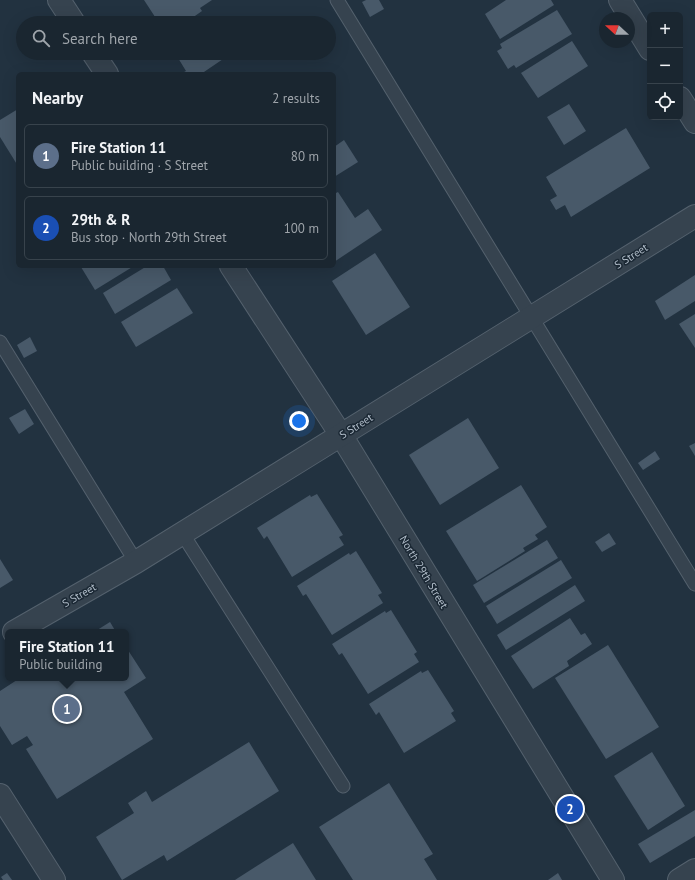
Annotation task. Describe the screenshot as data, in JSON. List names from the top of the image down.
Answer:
{
  "streets": {
    "street": ["S Street", "North 29th Street"]
  },
  "crossings": [
    ["S Street", "North 29th Street"]
  ],
  "north": "left",
  "page": {
    "map_buttons": ["+", "−"],
    "search": "Search here",
    "heading": ["Nearby", "2 results"],
    "list": [
      {
        "mark": "1",
        "name": "Fire Station 11",
        "note": "Public building · S Street",
        "value": "80 m"
      },
      {
        "mark": "2",
        "name": "29th & R",
        "note": "Bus stop · North 29th Street",
        "value": "100 m"
      }
    ],
    "popup": ["Fire Station 11", "Public building"],
    "pins": ["1", "2"]
  }
}
